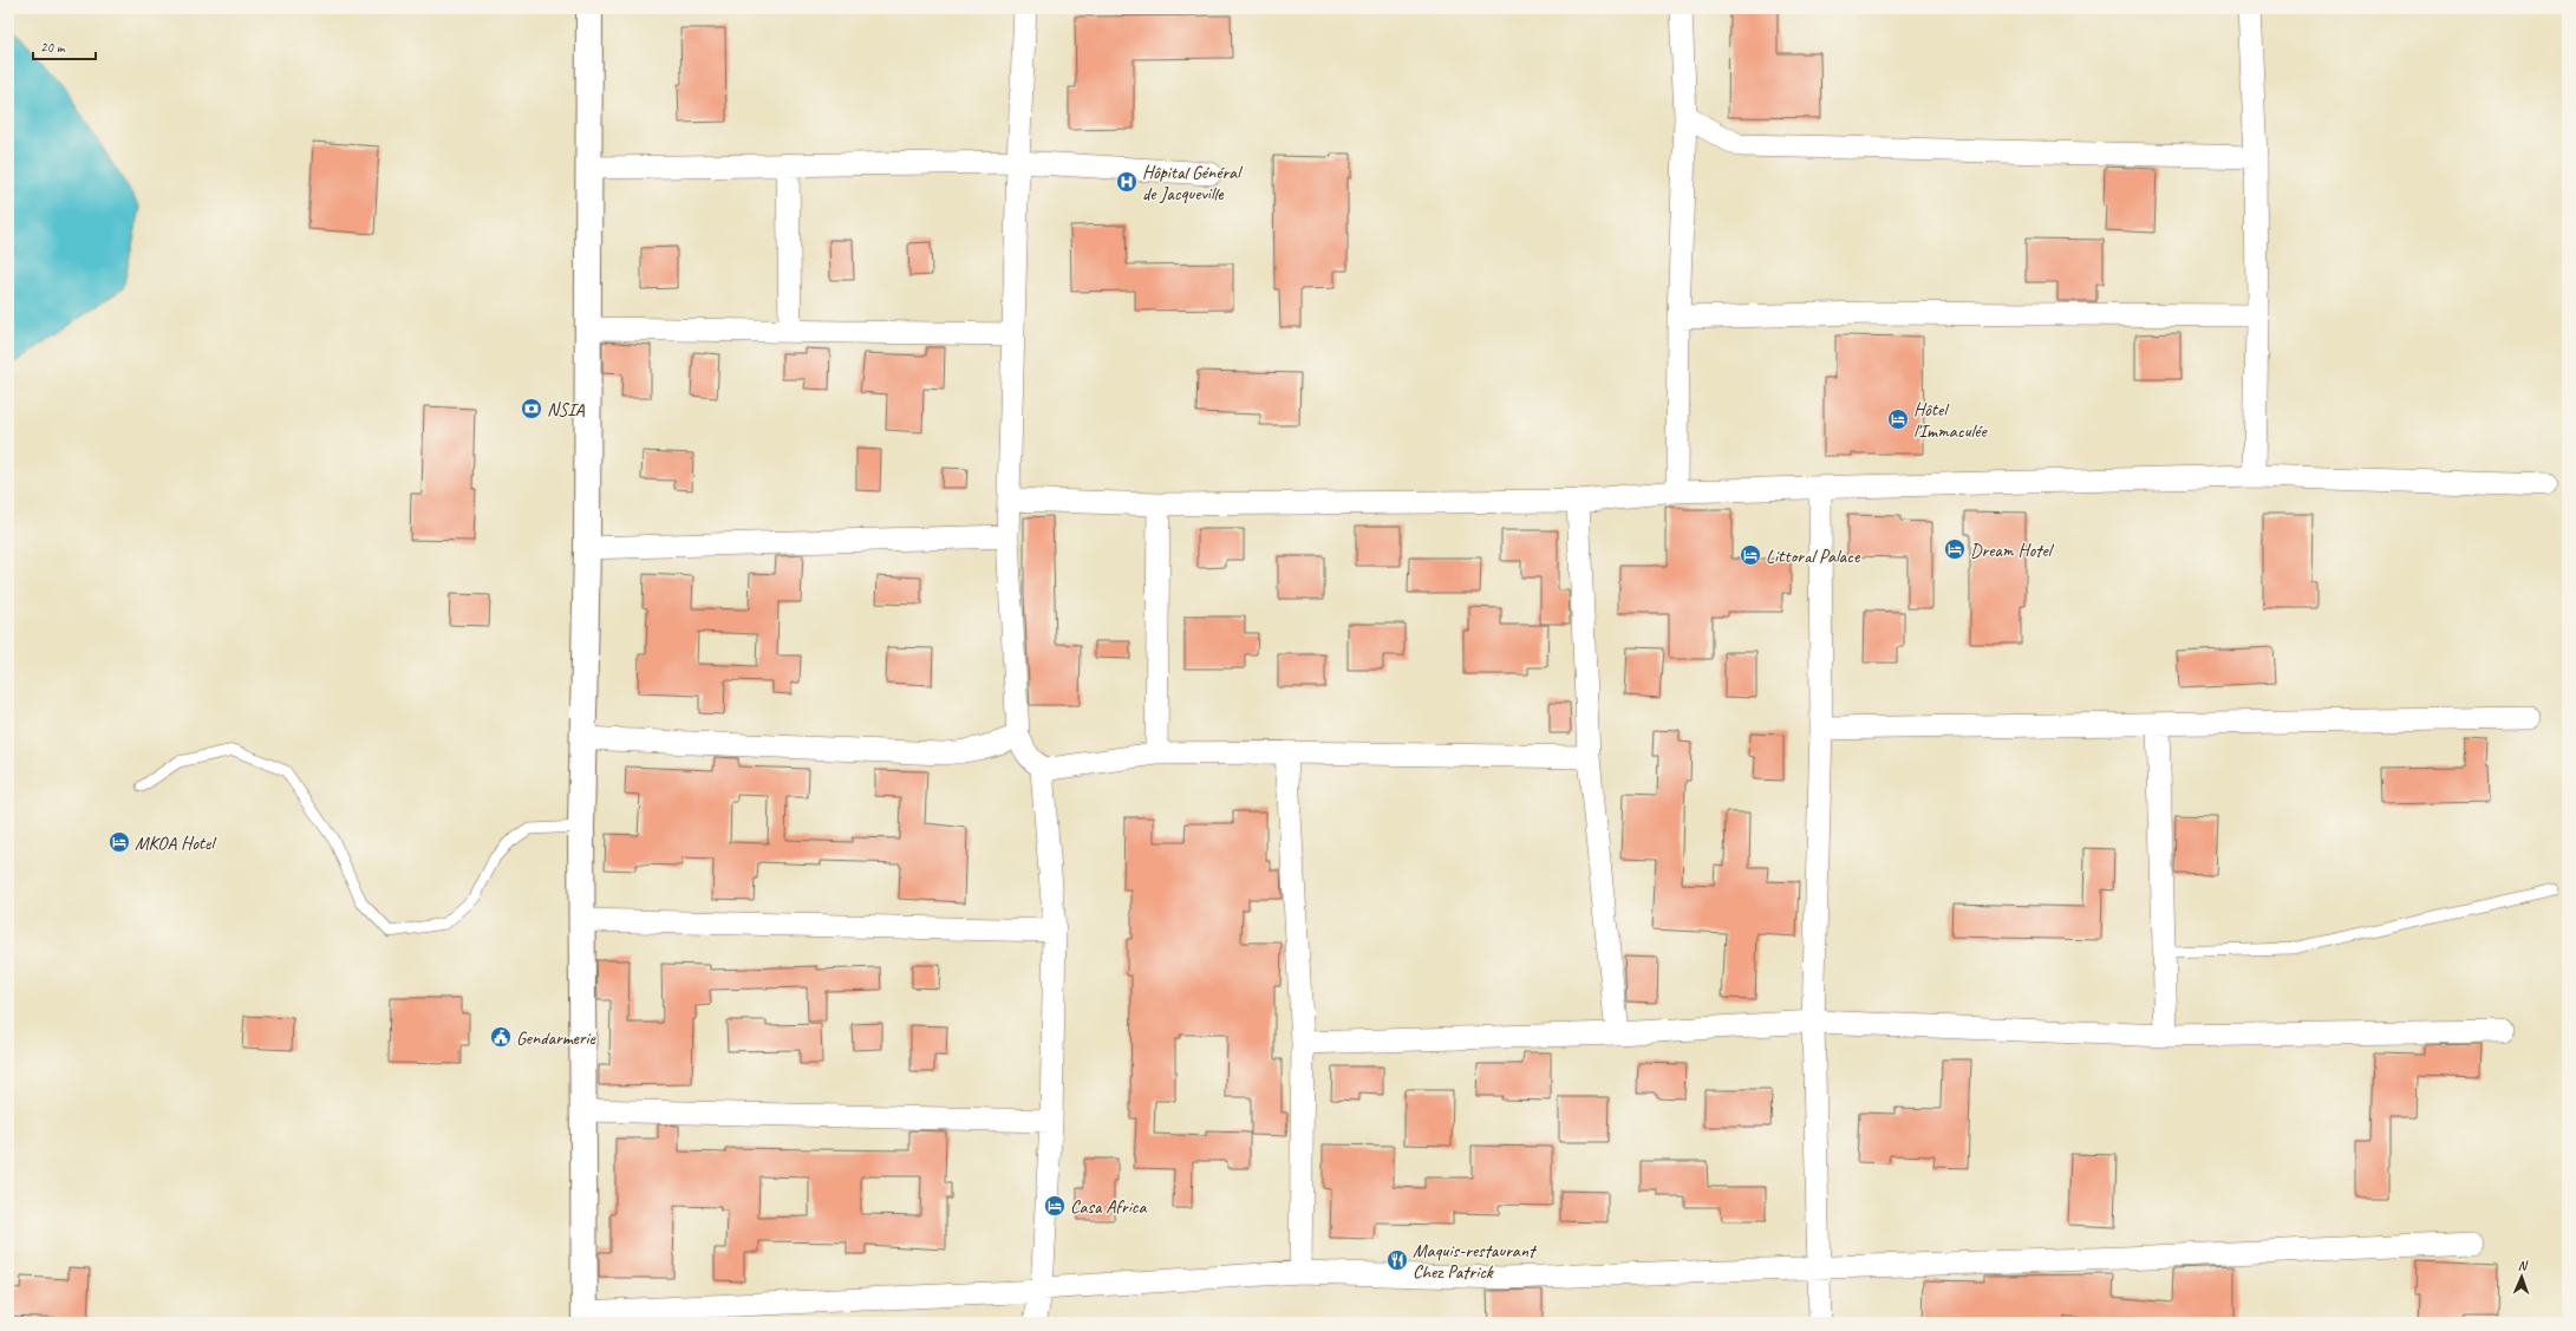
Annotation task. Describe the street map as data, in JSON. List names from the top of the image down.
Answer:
{
  "places": {
    "hospital": ["Hôpital Général de Jacqueville"],
    "bank": ["NSIA"],
    "hotel": [
      "Hôtel l'Immaculée",
      "Dream Hotel",
      "Littoral Palace",
      "MKOA Hotel",
      "Casa Africa"
    ],
    "public building": ["Gendarmerie"],
    "restaurant": ["Maquis-restaurant Chez Patrick"]
  },
  "scale_bar": "20 m",
  "north": "top"
}
